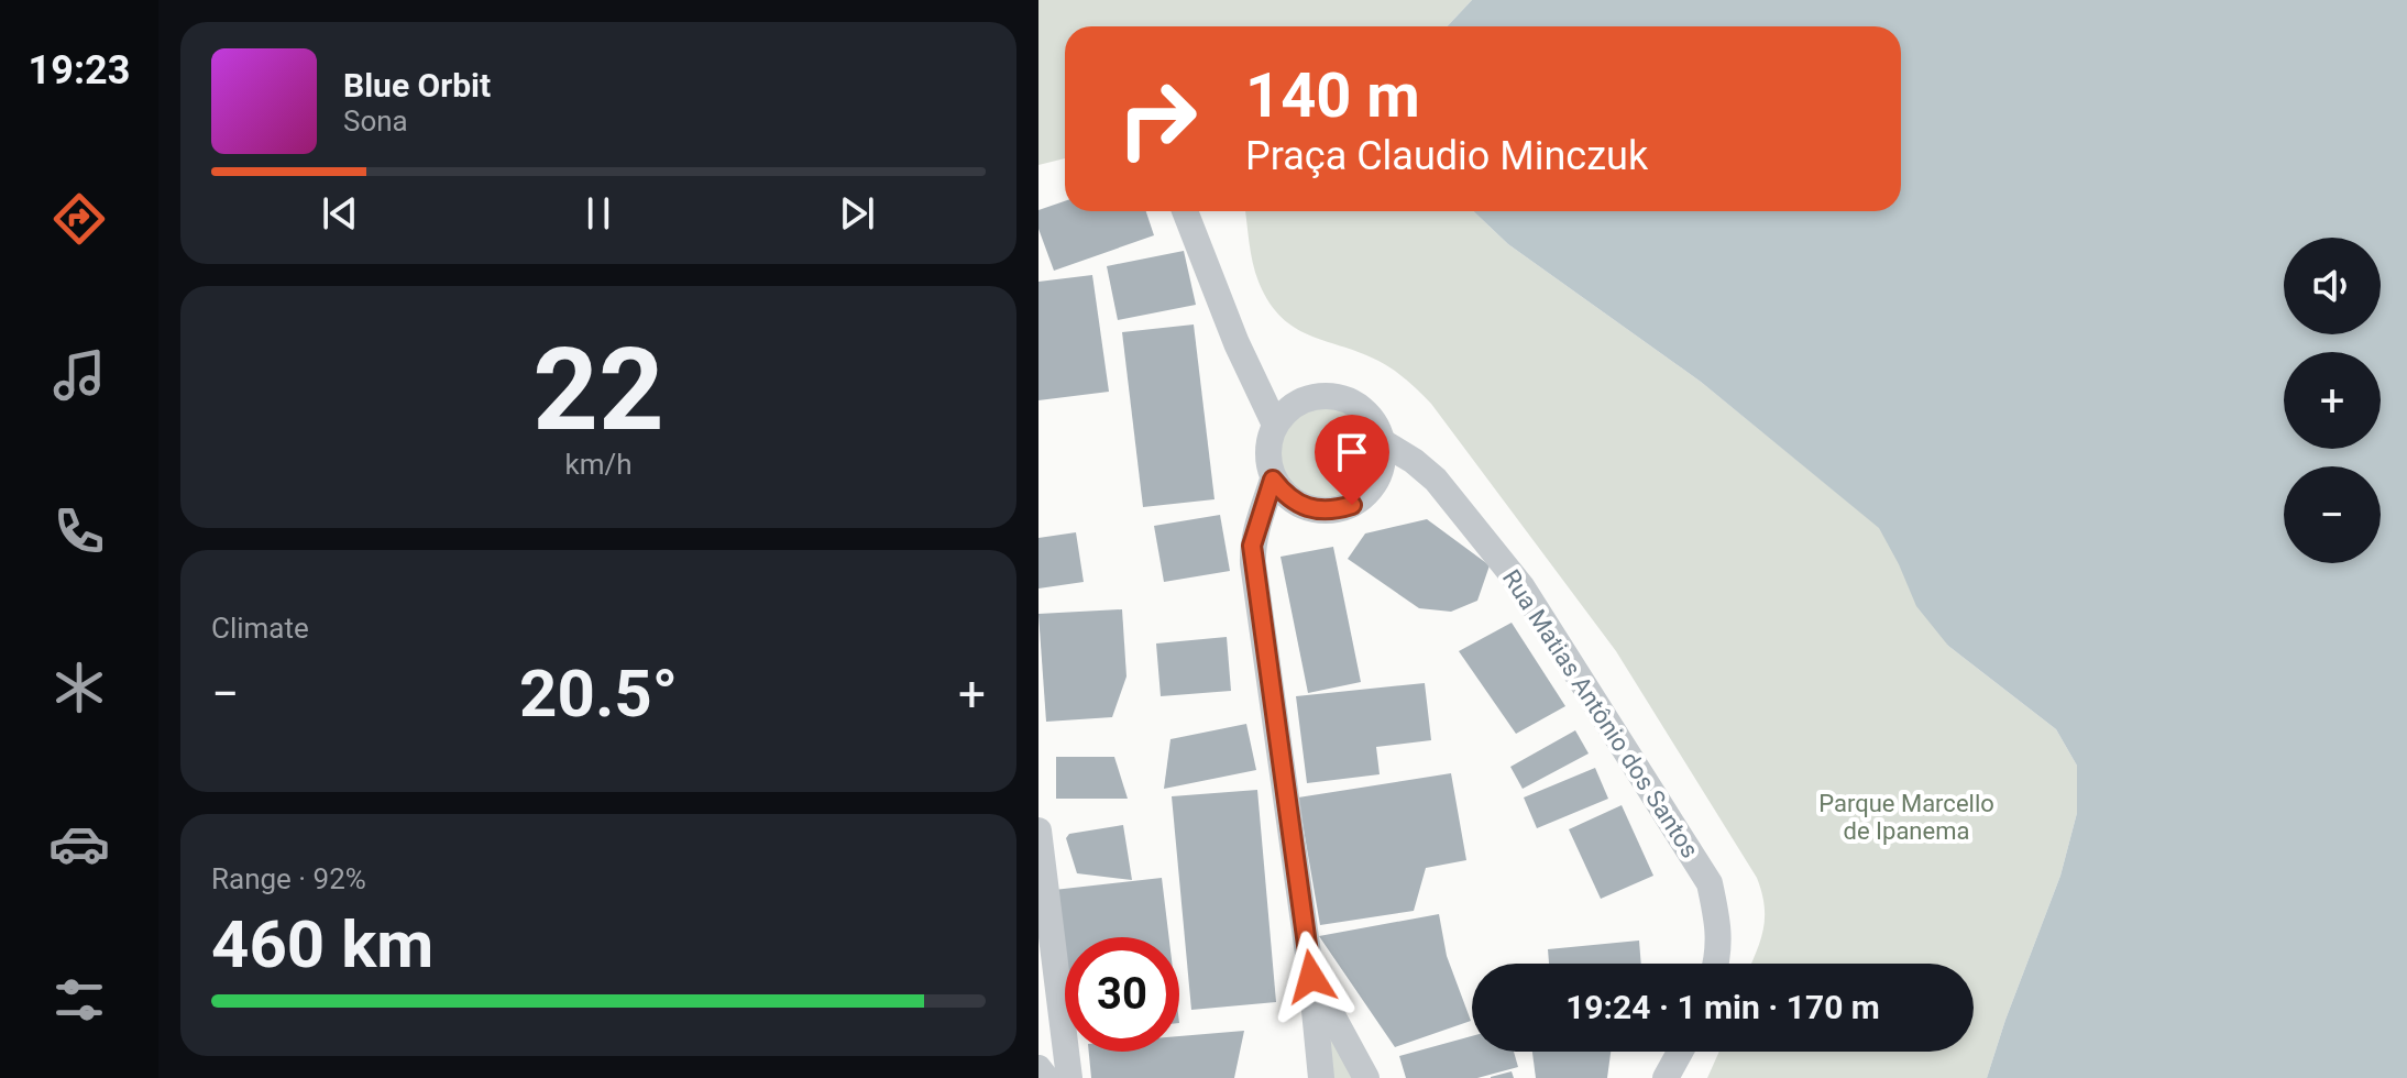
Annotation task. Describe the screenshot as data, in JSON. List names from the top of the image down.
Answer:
{
  "streets": {
    "street": ["Rua Matias Antônio dos Santos"]
  },
  "parks": ["Parque Marcello de Ipanema"],
  "page": {
    "tabs": "19:23",
    "turn": ["140 m", "Praça Claudio Minczuk"],
    "song": ["Blue Orbit", "Sona"],
    "map_buttons": ["+", "−"],
    "tile": [
      ["22", "km/h"],
      "Climate",
      ["Range · 92%", "460 km"]
    ],
    "heat": ["−", "20.5°", "+"],
    "limit": "30",
    "trip": "19:24 · 1 min · 170 m"
  }
}
